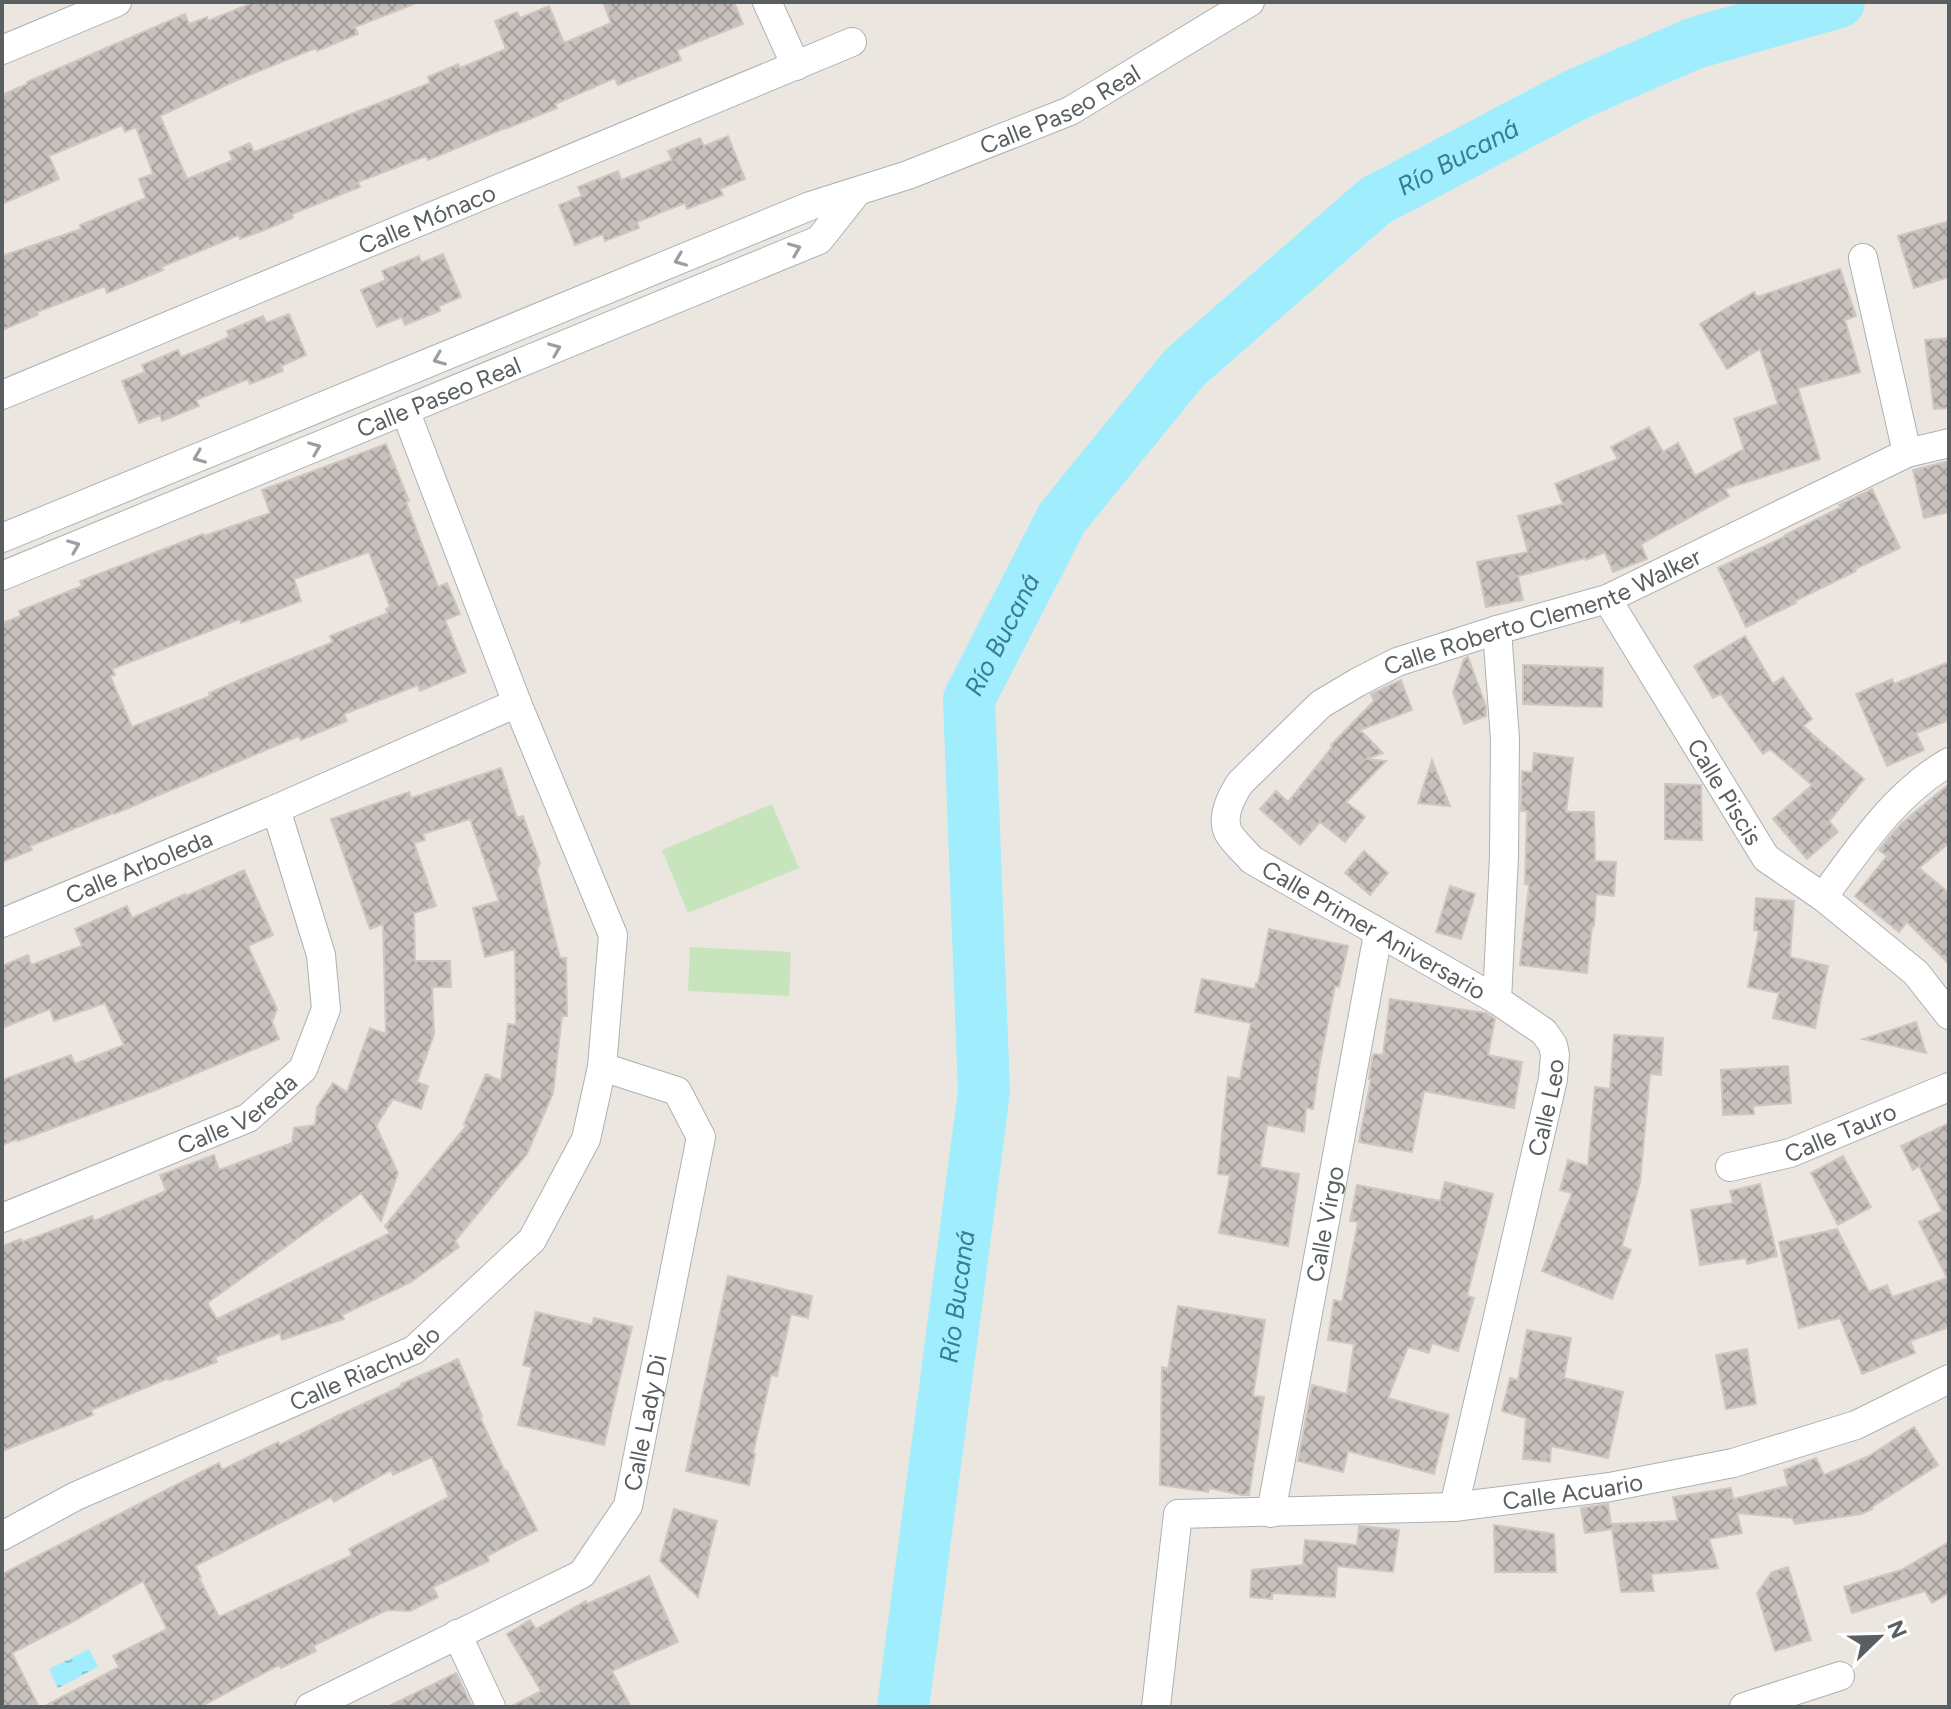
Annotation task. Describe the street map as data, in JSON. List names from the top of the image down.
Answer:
{
  "streets": {
    "street": [
      "Calle Paseo Real",
      "Calle Mónaco",
      "Calle Roberto Clemente Walker",
      "Calle Piscis",
      "Calle Arboleda",
      "Calle Primer Aniversario",
      "Calle Leo",
      "Calle Vereda",
      "Calle Tauro",
      "Calle Virgo",
      "Calle Riachuelo",
      "Calle Lady Di",
      "Calle Acuario"
    ]
  },
  "crossings": [
    ["Calle Paseo Real", "Calle Riachuelo"],
    ["Calle Roberto Clemente Walker", "Calle Piscis"],
    ["Calle Roberto Clemente Walker", "Calle Primer Aniversario"],
    ["Calle Arboleda", "Calle Vereda"],
    ["Calle Arboleda", "Calle Riachuelo"],
    ["Calle Primer Aniversario", "Calle Leo"],
    ["Calle Primer Aniversario", "Calle Virgo"],
    ["Calle Leo", "Calle Acuario"],
    ["Calle Virgo", "Calle Acuario"],
    ["Calle Riachuelo", "Calle Lady Di"]
  ],
  "water": ["Río Bucaná"],
  "north": "top right"
}
